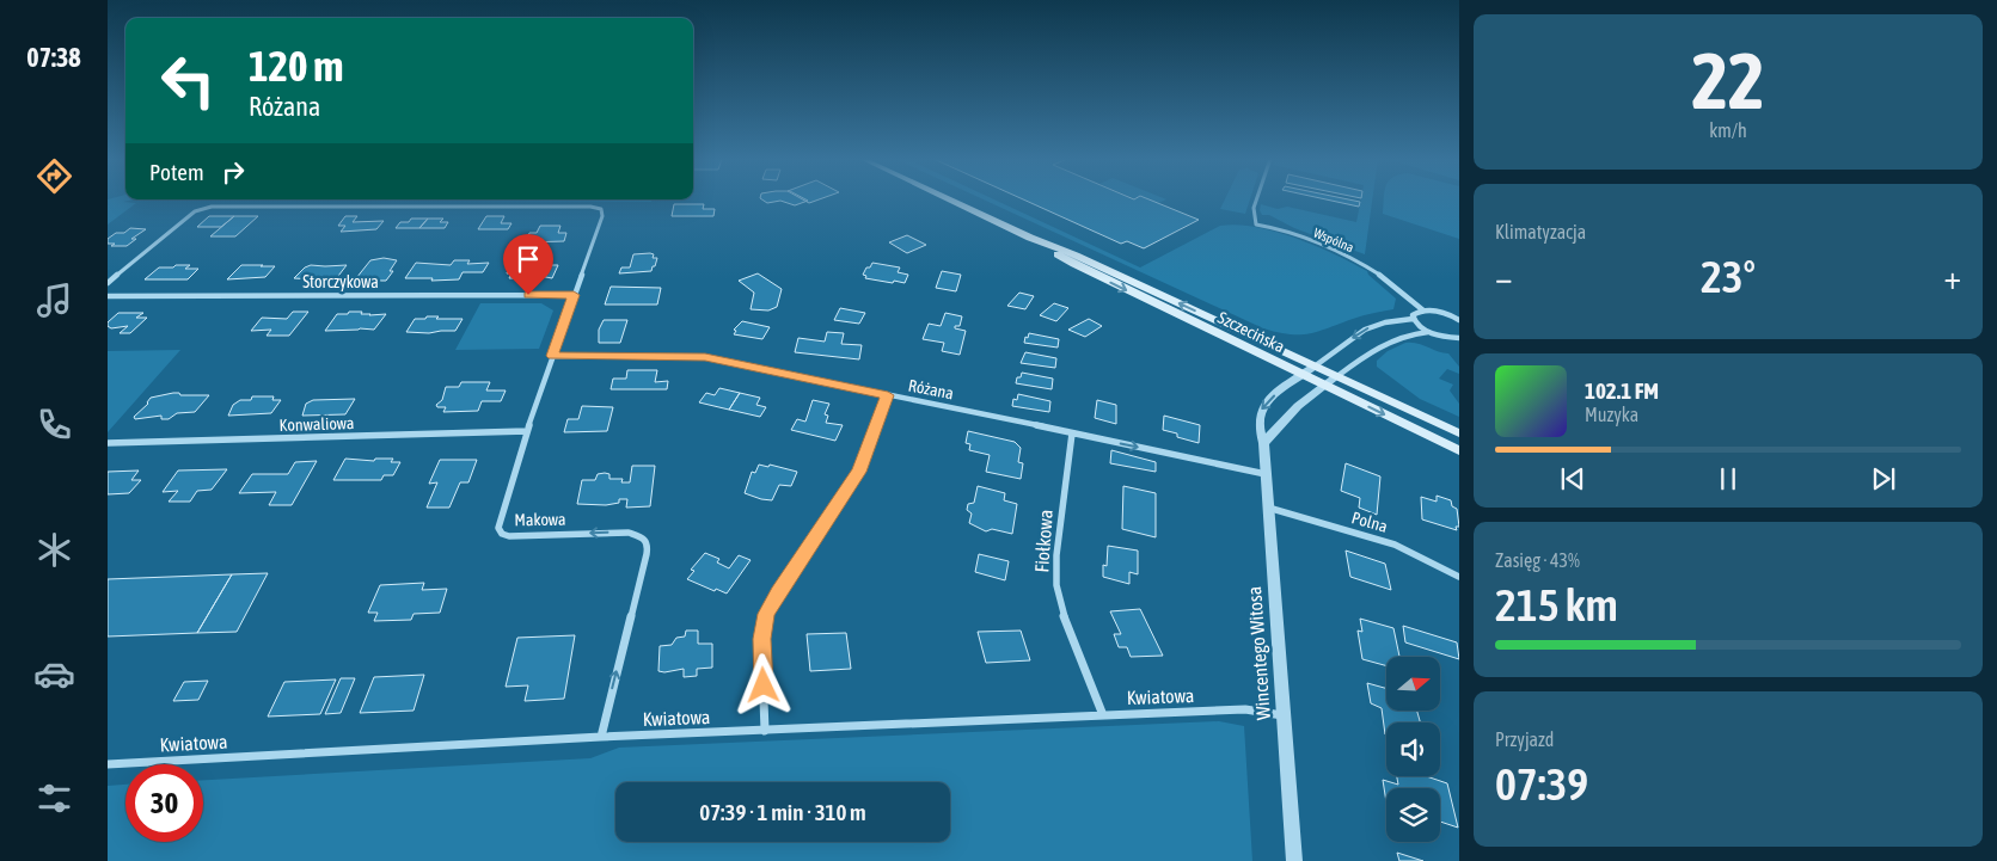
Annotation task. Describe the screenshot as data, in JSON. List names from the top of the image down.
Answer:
{
  "streets": {
    "main road": ["Szczecińska"],
    "street": [
      "Wspólna",
      "Storczykowa",
      "Różana",
      "Konwaliowa",
      "Makowa",
      "Polna",
      "Fiołkowa",
      "Wincentego Witosa",
      "Kwiatowa"
    ]
  },
  "crossings": [
    ["Storczykowa", "Makowa"],
    ["Szczecińska", "Wincentego Witosa"],
    ["Różana", "Makowa"],
    ["Różana", "Fiołkowa"],
    ["Różana", "Wincentego Witosa"],
    ["Konwaliowa", "Makowa"],
    ["Makowa", "Kwiatowa"],
    ["Polna", "Wincentego Witosa"],
    ["Fiołkowa", "Kwiatowa"],
    ["Wincentego Witosa", "Kwiatowa"]
  ],
  "north": "right",
  "page": {
    "tabs": "07:38",
    "tile": [
      ["22", "km/h"],
      "Klimatyzacja",
      ["Zasięg · 43%", "215 km"],
      ["Przyjazd", "07:39"]
    ],
    "turn": ["120 m", "Różana"],
    "then": "Potem",
    "heat": ["−", "23°", "+"],
    "song": ["102.1 FM", "Muzyka"],
    "limit": "30",
    "trip": "07:39 · 1 min · 310 m"
  }
}
